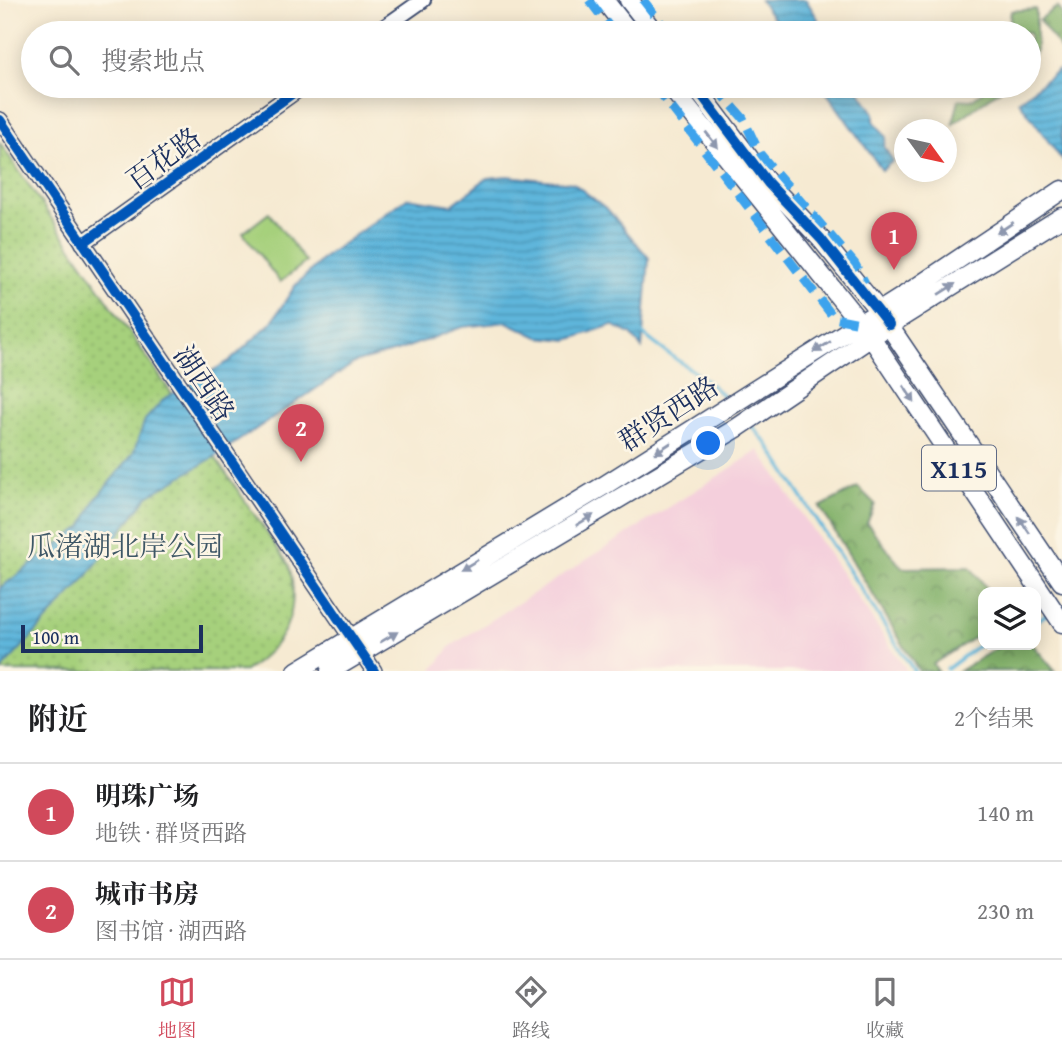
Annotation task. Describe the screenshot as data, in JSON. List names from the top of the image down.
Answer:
{
  "streets": {
    "main road": ["群贤西路", "X115"],
    "street": ["百花路", "湖西路"]
  },
  "crossings": [
    ["百花路", "湖西路"],
    ["湖西路", "群贤西路"],
    ["群贤西路", "X115"]
  ],
  "parks": ["瓜渚湖北岸公园"],
  "scale_bar": "100 m",
  "north": "bottom right",
  "page": {
    "search": "搜索地点",
    "pins": ["1", "2"],
    "scale": "100 m",
    "heading": ["附近", "2个结果"],
    "list": [
      {
        "mark": "1",
        "name": "明珠广场",
        "note": "地铁 · 群贤西路",
        "value": "140 m"
      },
      {
        "mark": "2",
        "name": "城市书房",
        "note": "图书馆 · 湖西路",
        "value": "230 m"
      }
    ],
    "nav": ["地图", "路线", "收藏"]
  }
}
